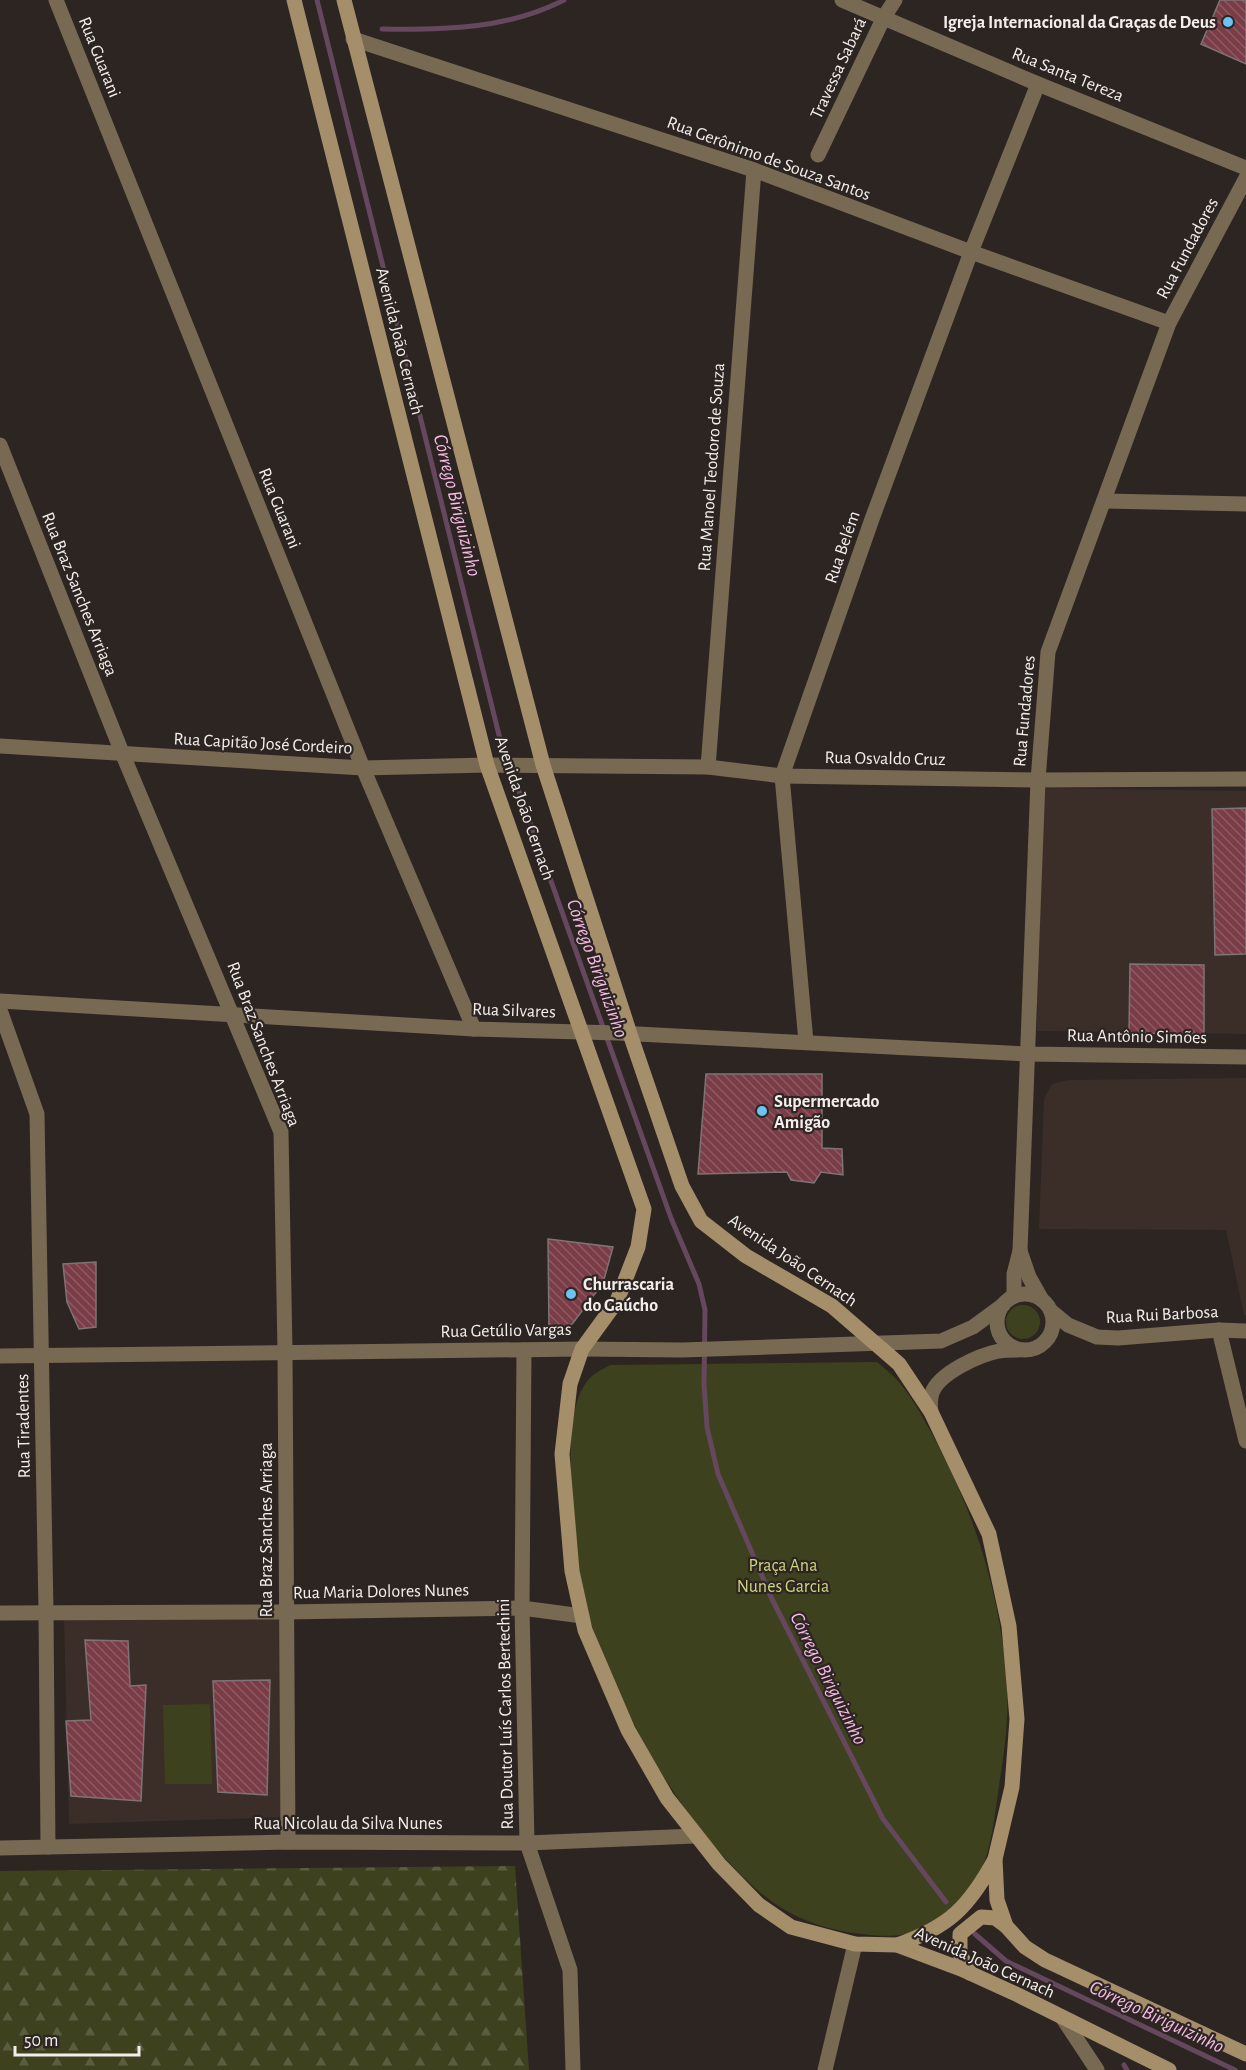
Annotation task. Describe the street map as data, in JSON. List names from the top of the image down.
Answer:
{
  "streets": {
    "main road": ["Avenida João Cernach"],
    "street": [
      "Rua Guarani",
      "Travessa Sabará",
      "Rua Santa Tereza",
      "Rua Gerônimo de Souza Santos",
      "Rua Fundadores",
      "Rua Manoel Teodoro de Souza",
      "Rua Belém",
      "Rua Braz Sanches Arriaga",
      "Rua Capitão José Cordeiro",
      "Rua Osvaldo Cruz",
      "Rua Silvares",
      "Rua Antônio Simões",
      "Rua Rui Barbosa",
      "Rua Getúlio Vargas",
      "Rua Tiradentes",
      "Rua Maria Dolores Nunes",
      "Rua Doutor Luís Carlos Bertechini",
      "Rua Nicolau da Silva Nunes"
    ]
  },
  "crossings": [
    ["Rua Guarani", "Rua Capitão José Cordeiro"],
    ["Rua Guarani", "Rua Silvares"],
    ["Travessa Sabará", "Rua Santa Tereza"],
    ["Rua Santa Tereza", "Rua Belém"],
    ["Rua Gerônimo de Souza Santos", "Rua Fundadores"],
    ["Rua Gerônimo de Souza Santos", "Avenida João Cernach"],
    ["Rua Gerônimo de Souza Santos", "Rua Manoel Teodoro de Souza"],
    ["Rua Gerônimo de Souza Santos", "Rua Belém"],
    ["Rua Fundadores", "Rua Osvaldo Cruz"],
    ["Rua Fundadores", "Rua Silvares"],
    ["Rua Fundadores", "Rua Antônio Simões"],
    ["Rua Fundadores", "Rua Rui Barbosa"],
    ["Rua Fundadores", "Rua Getúlio Vargas"],
    ["Avenida João Cernach", "Rua Capitão José Cordeiro"],
    ["Avenida João Cernach", "Rua Osvaldo Cruz"],
    ["Avenida João Cernach", "Rua Silvares"],
    ["Avenida João Cernach", "Rua Getúlio Vargas"],
    ["Avenida João Cernach", "Rua Maria Dolores Nunes"],
    ["Avenida João Cernach", "Rua Nicolau da Silva Nunes"],
    ["Rua Manoel Teodoro de Souza", "Rua Osvaldo Cruz"],
    ["Rua Belém", "Rua Osvaldo Cruz"],
    ["Rua Belém", "Rua Silvares"],
    ["Rua Braz Sanches Arriaga", "Rua Capitão José Cordeiro"],
    ["Rua Braz Sanches Arriaga", "Rua Silvares"],
    ["Rua Braz Sanches Arriaga", "Rua Getúlio Vargas"],
    ["Rua Braz Sanches Arriaga", "Rua Maria Dolores Nunes"],
    ["Rua Braz Sanches Arriaga", "Rua Nicolau da Silva Nunes"],
    ["Rua Capitão José Cordeiro", "Rua Osvaldo Cruz"],
    ["Rua Silvares", "Rua Antônio Simões"],
    ["Rua Rui Barbosa", "Rua Getúlio Vargas"],
    ["Rua Getúlio Vargas", "Rua Tiradentes"],
    ["Rua Getúlio Vargas", "Rua Doutor Luís Carlos Bertechini"],
    ["Rua Tiradentes", "Rua Maria Dolores Nunes"],
    ["Rua Tiradentes", "Rua Nicolau da Silva Nunes"],
    ["Rua Maria Dolores Nunes", "Rua Doutor Luís Carlos Bertechini"],
    ["Rua Doutor Luís Carlos Bertechini", "Rua Nicolau da Silva Nunes"]
  ],
  "water": ["Córrego Biriguizinho"],
  "parks": ["Praça Ana Nunes Garcia"],
  "places": ["Igreja Internacional da Graças de Deus", "Supermercado Amigão", "Churrascaria do Gaúcho"],
  "scale_bar": "50 m"
}
